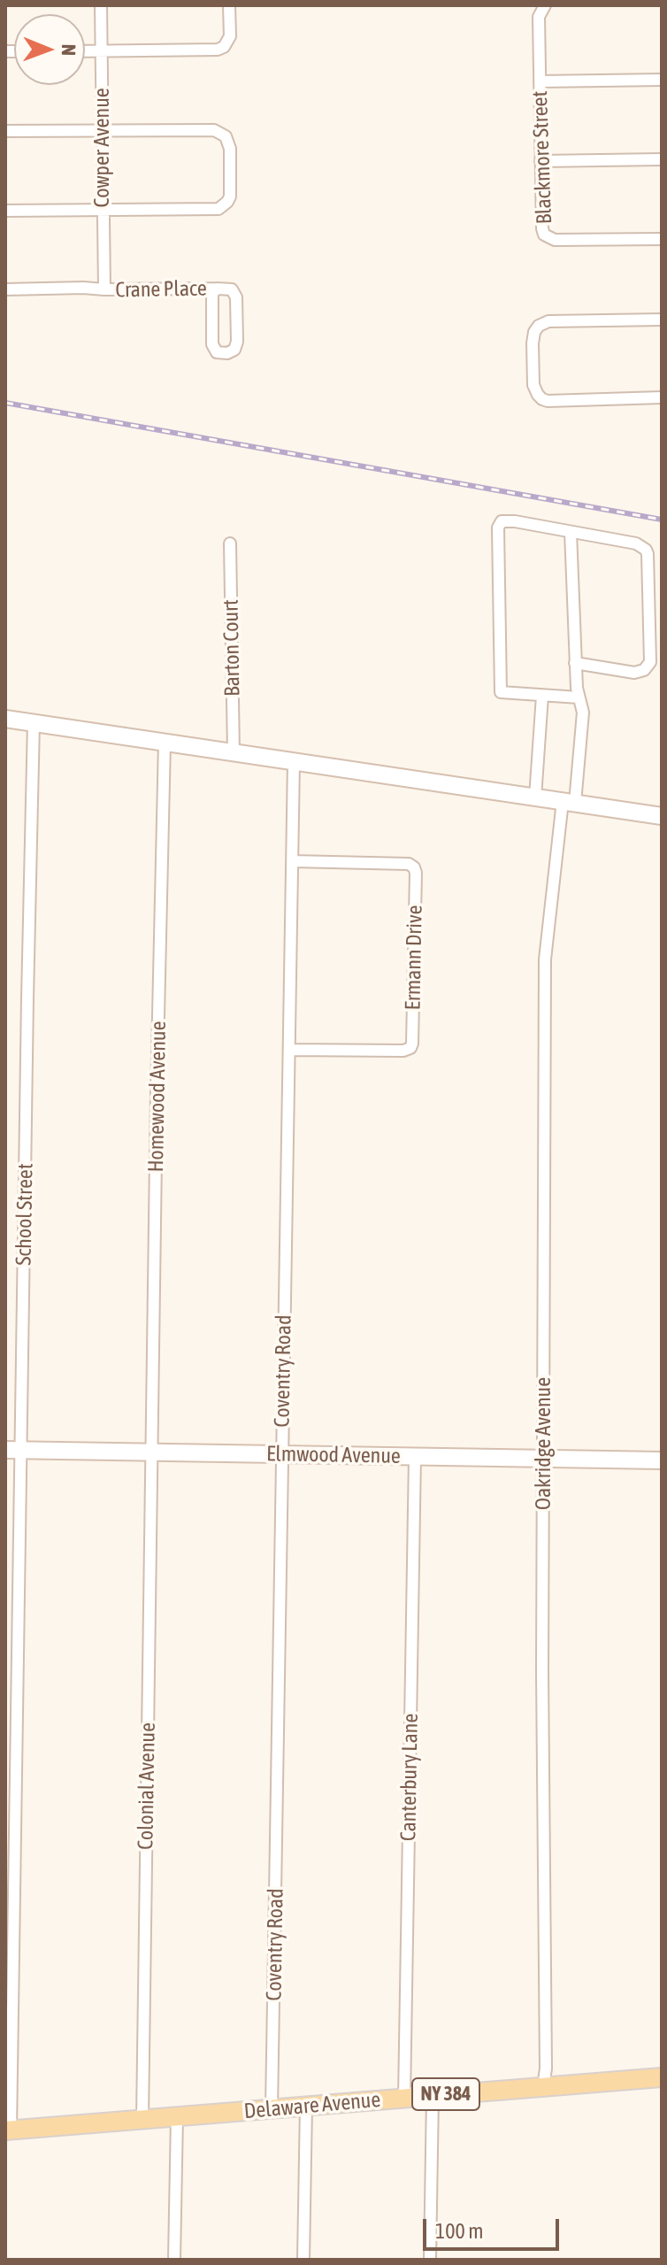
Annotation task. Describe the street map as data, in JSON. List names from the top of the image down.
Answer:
{
  "streets": {
    "main road": ["Elmwood Avenue", "NY 384", "Delaware Avenue"],
    "street": [
      "Cowper Avenue",
      "Blackmore Street",
      "Crane Place",
      "Barton Court",
      "Ermann Drive",
      "Homewood Avenue",
      "School Street",
      "Coventry Road",
      "Oakridge Avenue",
      "Canterbury Lane",
      "Colonial Avenue"
    ]
  },
  "crossings": [
    ["Cowper Avenue", "Crane Place"],
    ["Ermann Drive", "Coventry Road"],
    ["Homewood Avenue", "Elmwood Avenue"],
    ["Homewood Avenue", "Colonial Avenue"],
    ["School Street", "Elmwood Avenue"],
    ["School Street", "Delaware Avenue"],
    ["Coventry Road", "Elmwood Avenue"],
    ["Coventry Road", "Delaware Avenue"],
    ["Oakridge Avenue", "Elmwood Avenue"],
    ["Oakridge Avenue", "Delaware Avenue"],
    ["Elmwood Avenue", "Canterbury Lane"],
    ["Elmwood Avenue", "Colonial Avenue"],
    ["Canterbury Lane", "Delaware Avenue"],
    ["Colonial Avenue", "Delaware Avenue"]
  ],
  "scale_bar": "100 m",
  "north": "right"
}
